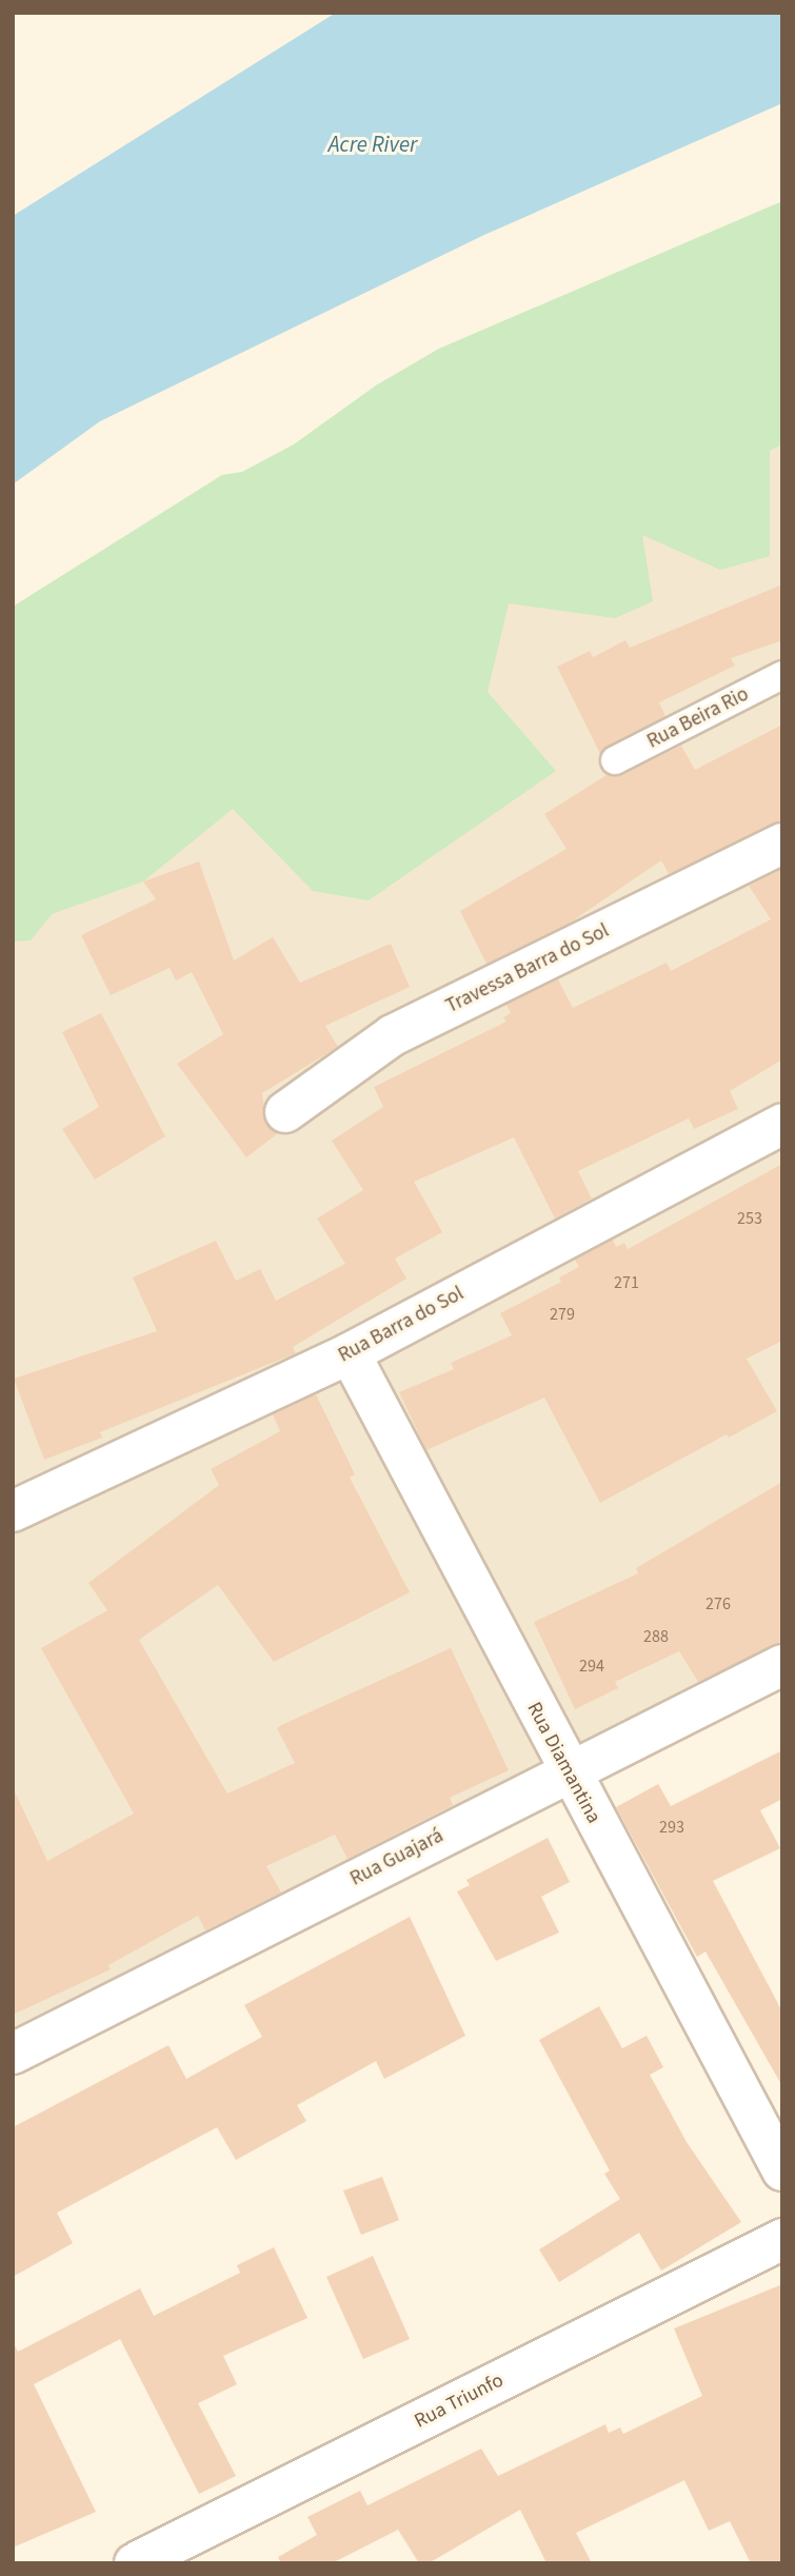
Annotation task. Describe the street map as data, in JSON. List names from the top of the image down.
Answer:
{
  "streets": {
    "street": [
      "Travessa Barra do Sol",
      "Rua Barra do Sol",
      "Rua Diamantina",
      "Rua Guajará",
      "Rua Triunfo"
    ],
    "lane": ["Rua Beira Rio"]
  },
  "crossings": [
    ["Rua Barra do Sol", "Rua Diamantina"],
    ["Rua Diamantina", "Rua Guajará"]
  ],
  "water": ["Acre River"],
  "house_numbers": [
    "253",
    "271",
    "279",
    "276",
    "288",
    "294",
    "293"
  ]
}
